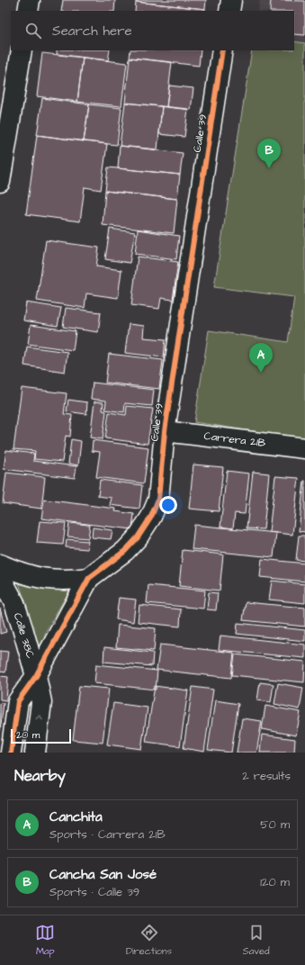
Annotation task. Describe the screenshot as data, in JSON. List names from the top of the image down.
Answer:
{
  "streets": {
    "street": ["Calle 39", "Carrera 21B", "Calle 38C"]
  },
  "crossings": [
    ["Calle 39", "Carrera 21B"],
    ["Calle 39", "Calle 38C"]
  ],
  "scale_bar": "20 m",
  "page": {
    "search": "Search here",
    "pins": ["B", "A"],
    "scale": "20 m",
    "heading": ["Nearby", "2 results"],
    "list": [
      {
        "mark": "A",
        "name": "Canchita",
        "note": "Sports · Carrera 21B",
        "value": "50 m"
      },
      {
        "mark": "B",
        "name": "Cancha San José",
        "note": "Sports · Calle 39",
        "value": "120 m"
      }
    ],
    "nav": ["Map", "Directions", "Saved"]
  }
}
